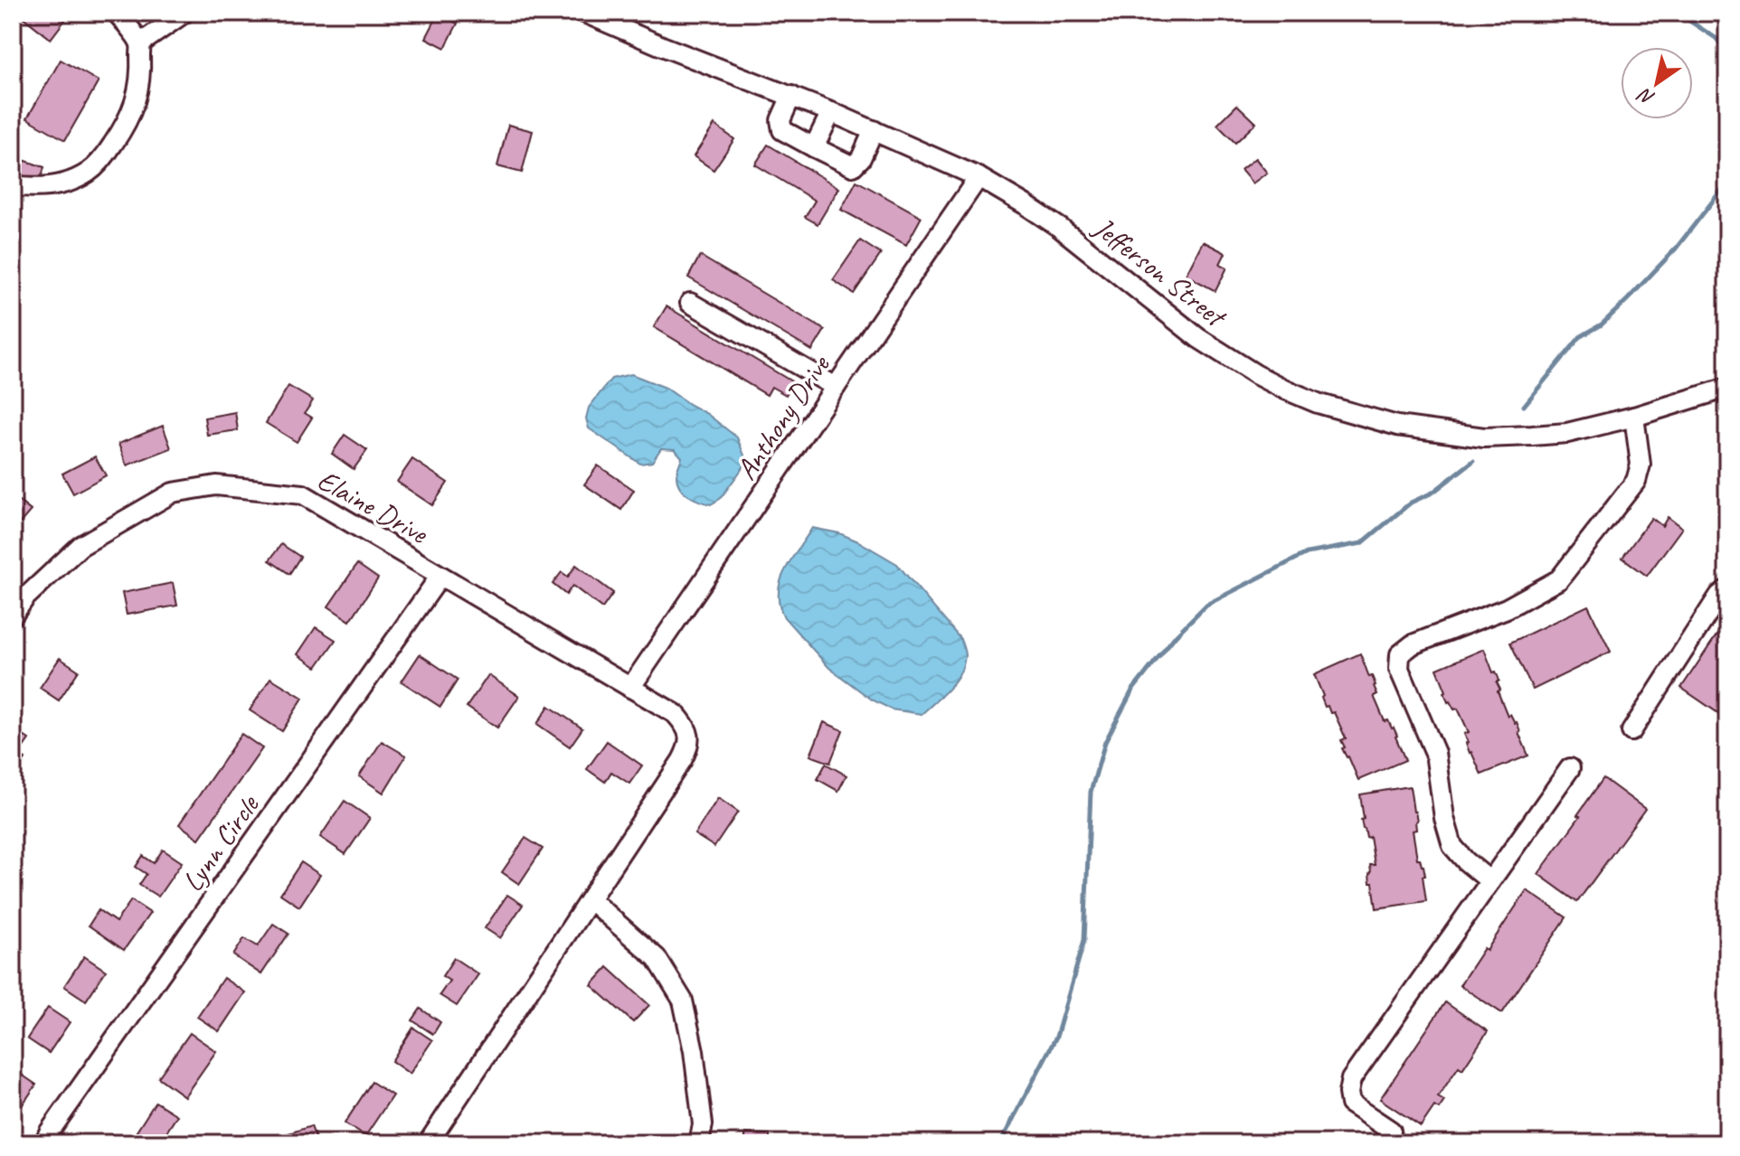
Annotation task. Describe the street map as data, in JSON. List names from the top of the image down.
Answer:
{
  "streets": {
    "street": [
      "Jefferson Street",
      "Anthony Drive",
      "Elaine Drive",
      "Lynn Circle"
    ]
  },
  "crossings": [
    ["Jefferson Street", "Anthony Drive"],
    ["Anthony Drive", "Elaine Drive"],
    ["Elaine Drive", "Lynn Circle"]
  ],
  "north": "bottom left"
}
